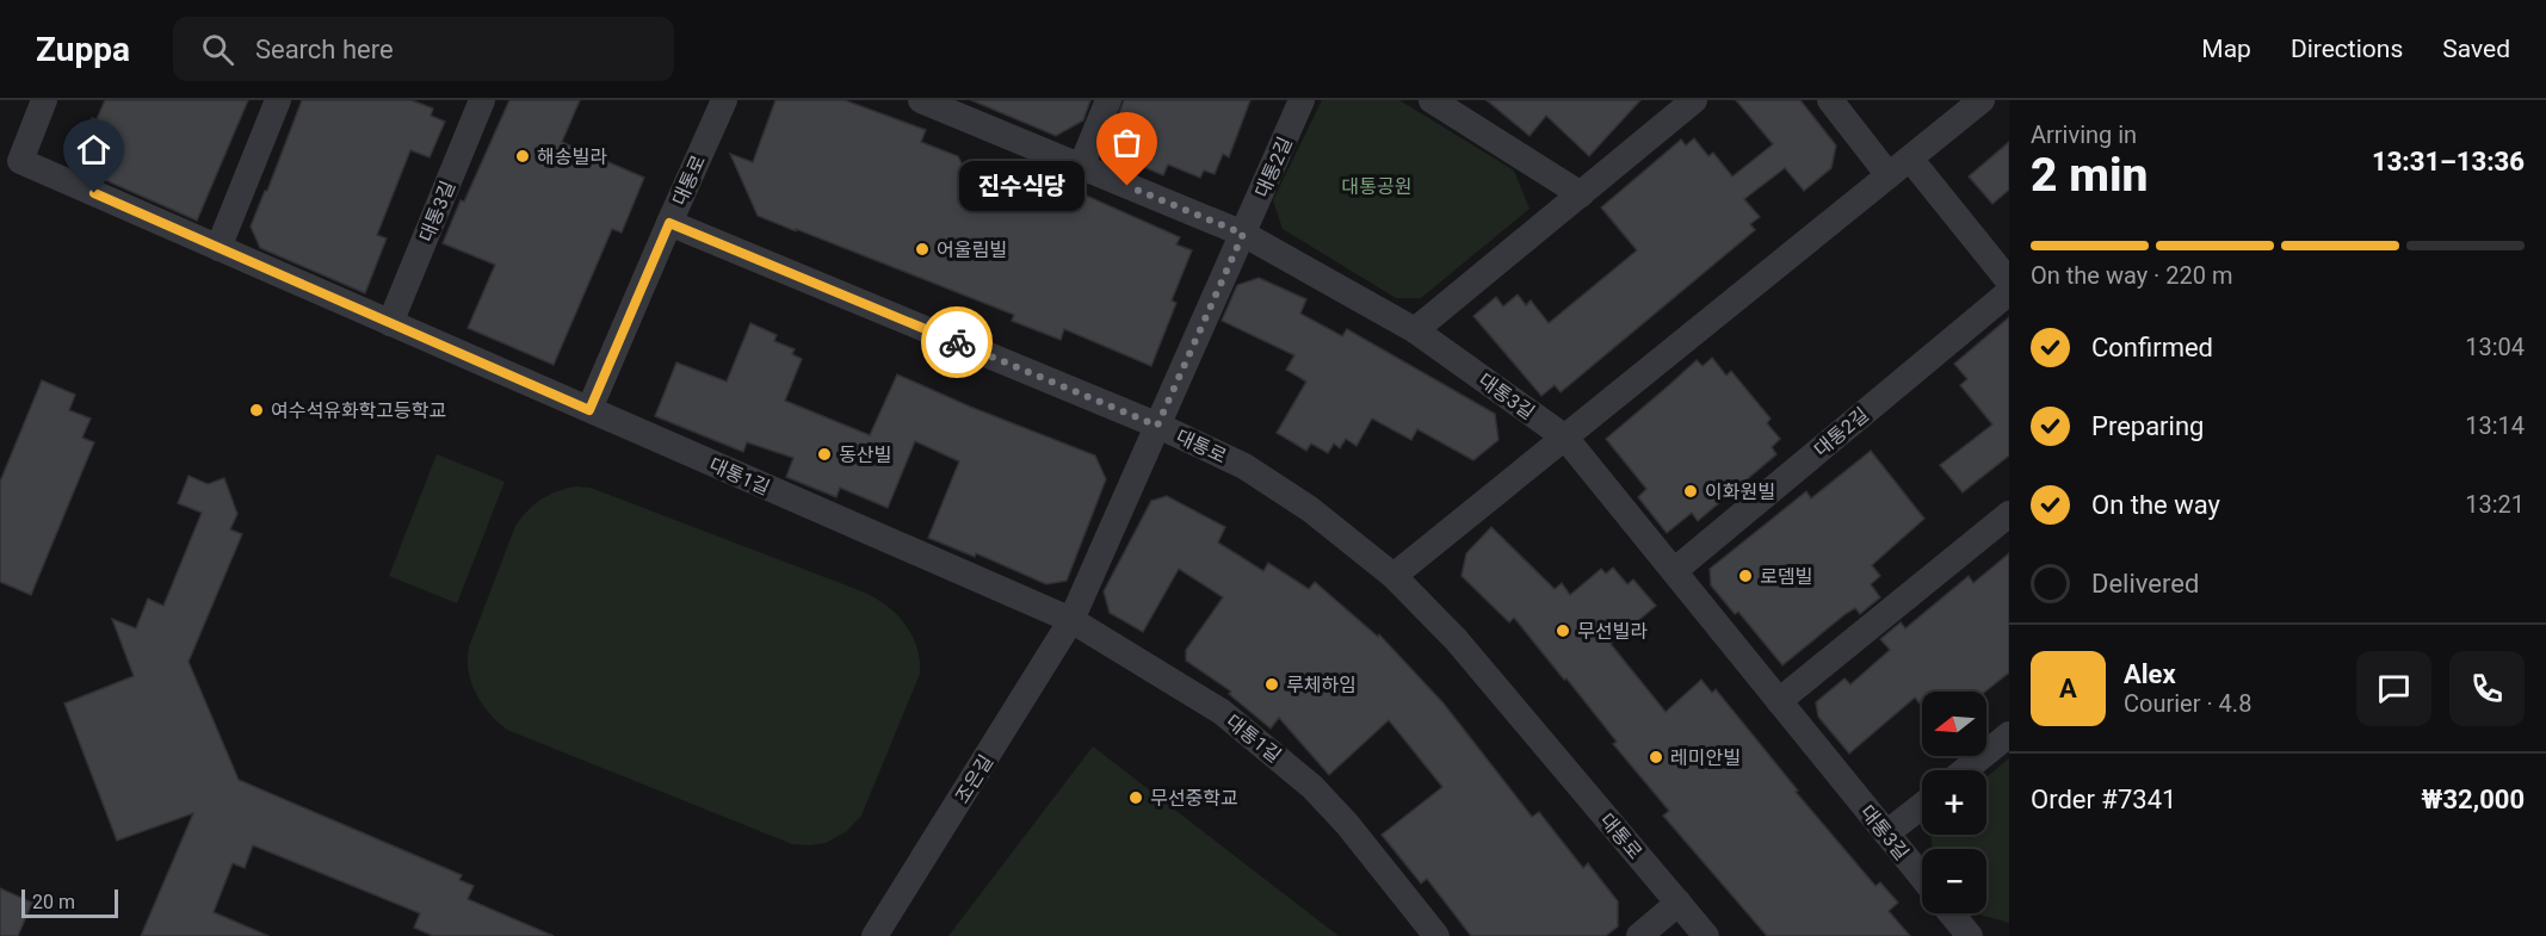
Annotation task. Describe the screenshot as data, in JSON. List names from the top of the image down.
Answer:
{
  "streets": {
    "street": [
      "대통2길",
      "대통로",
      "대통3길",
      "대통1길",
      "조은길"
    ]
  },
  "crossings": [
    ["대통2길", "대통로"],
    ["대통2길", "대통3길"],
    ["대통2길", "조은길"],
    ["대통로", "조은길"],
    ["대통3길", "대통1길"],
    ["대통1길", "조은길"]
  ],
  "parks": ["대통공원"],
  "places": [
    "해송빌라",
    "진수식당",
    "어울림빌",
    "여수석유화학고등학교",
    "동산빌",
    "이화원빌",
    "로뎀빌",
    "무선빌라",
    "루체하임",
    "레미안빌",
    "무선중학교"
  ],
  "scale_bar": "20 m",
  "north": "left",
  "page": {
    "header": "Zuppa",
    "search": "Search here",
    "nav": ["Map", "Directions", "Saved"],
    "heading": ["2 min", "Arriving in", "13:31–13:36"],
    "panel": [
      "Alex",
      "Courier · 4.8",
      "Order #7341",
      "₩32,000"
    ],
    "bubble": "진수식당",
    "bar": "On the way · 220 m",
    "list": [
      ["Confirmed", "13:04"],
      ["Preparing", "13:14"],
      ["On the way", "13:21"],
      "Delivered"
    ],
    "round": "A",
    "map_buttons": ["+", "−"],
    "scale": "20 m"
  }
}
